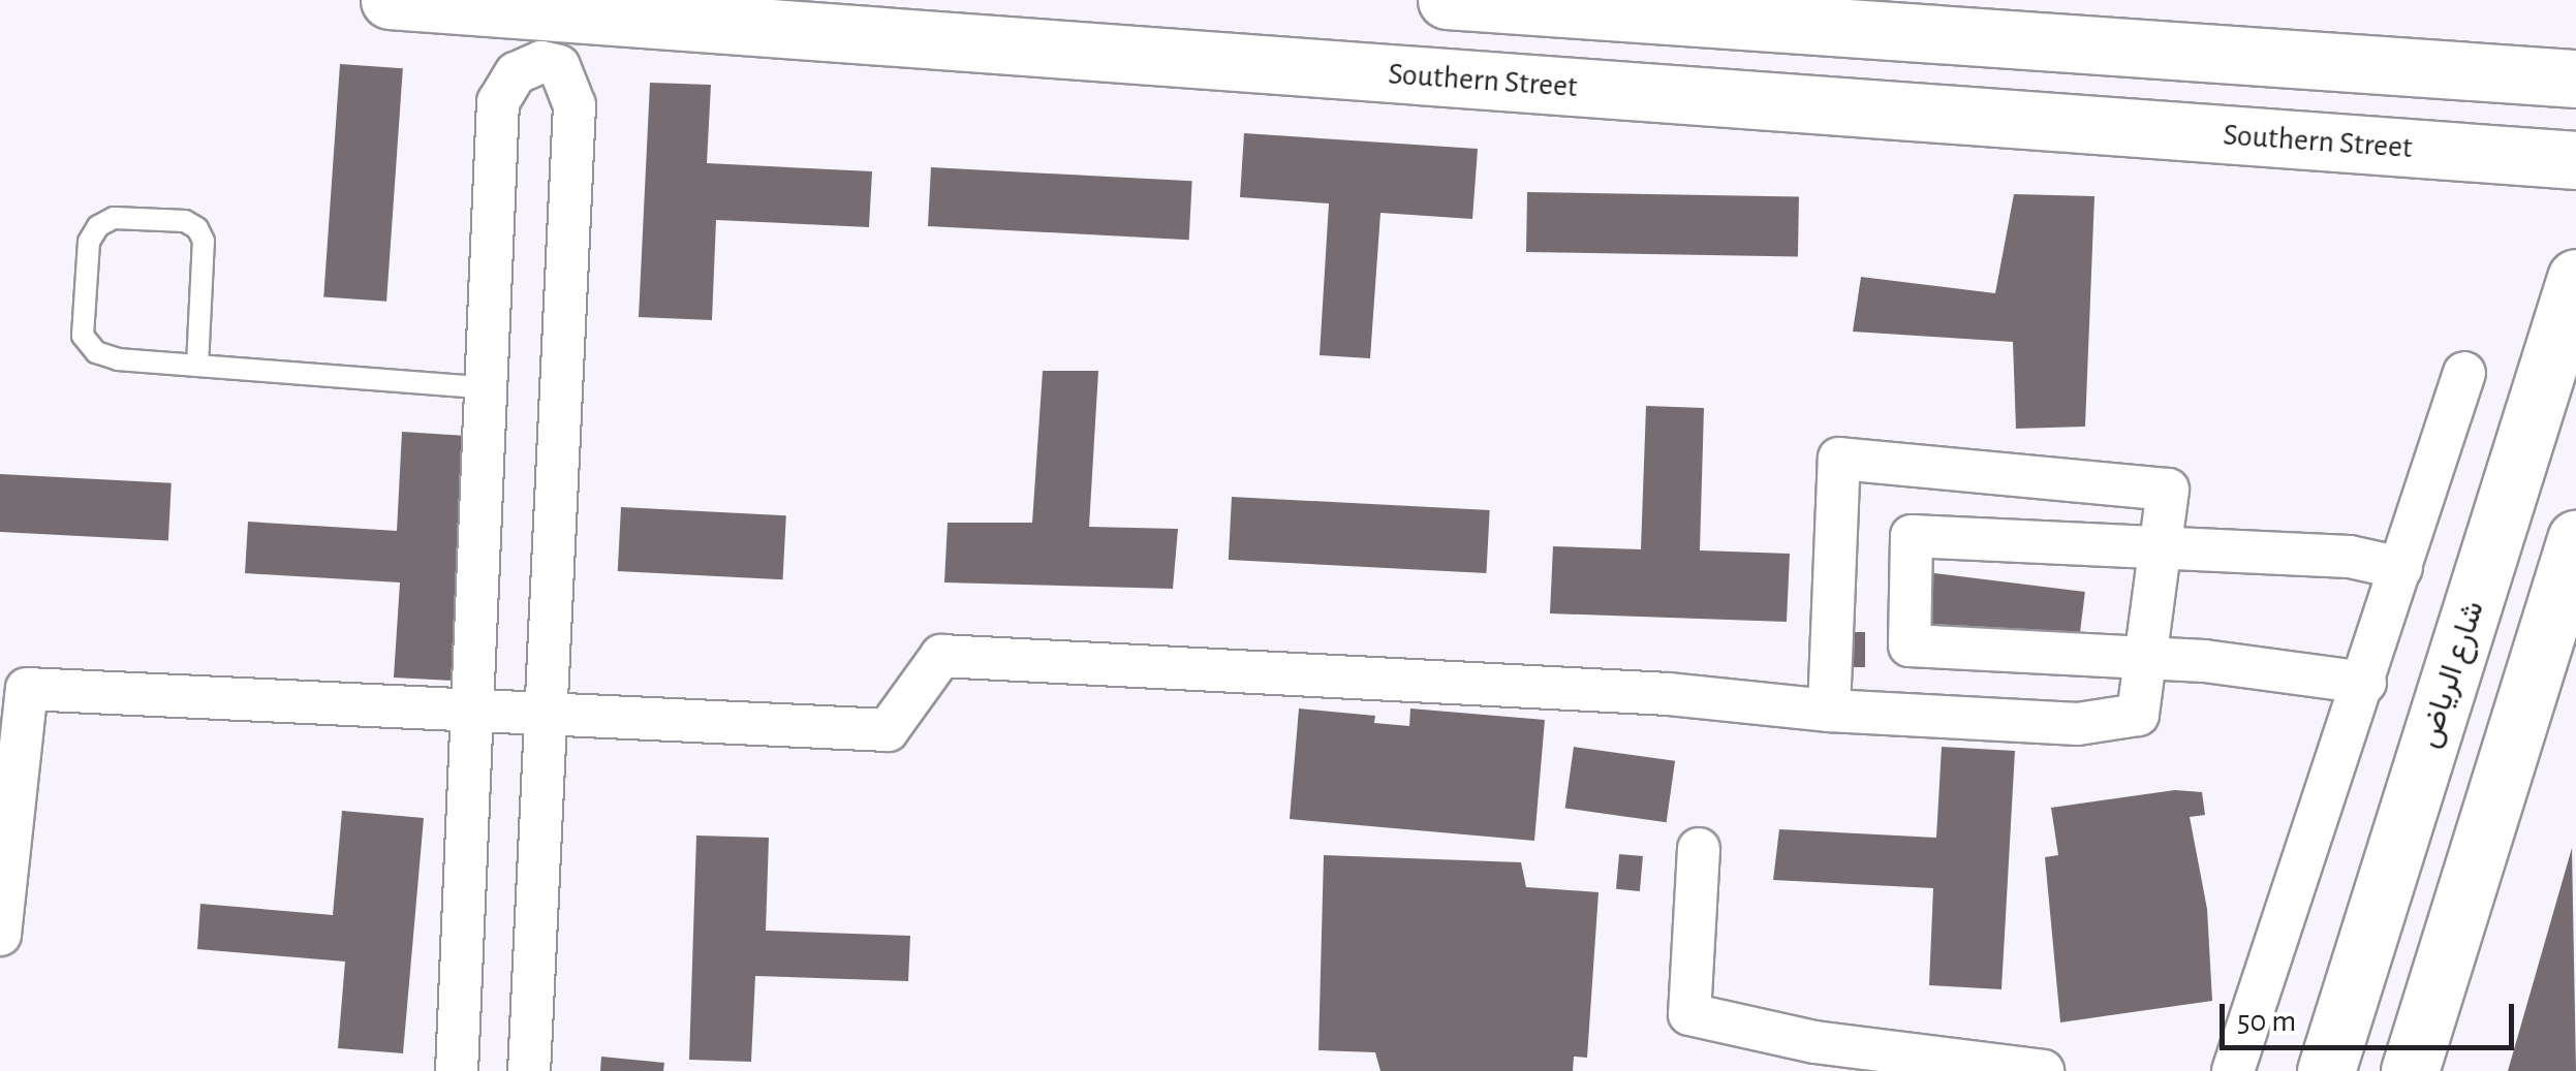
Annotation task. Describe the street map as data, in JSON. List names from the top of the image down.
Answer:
{
  "streets": {
    "main road": ["Southern Street", "شارع الرياض"]
  },
  "scale_bar": "50 m"
}
